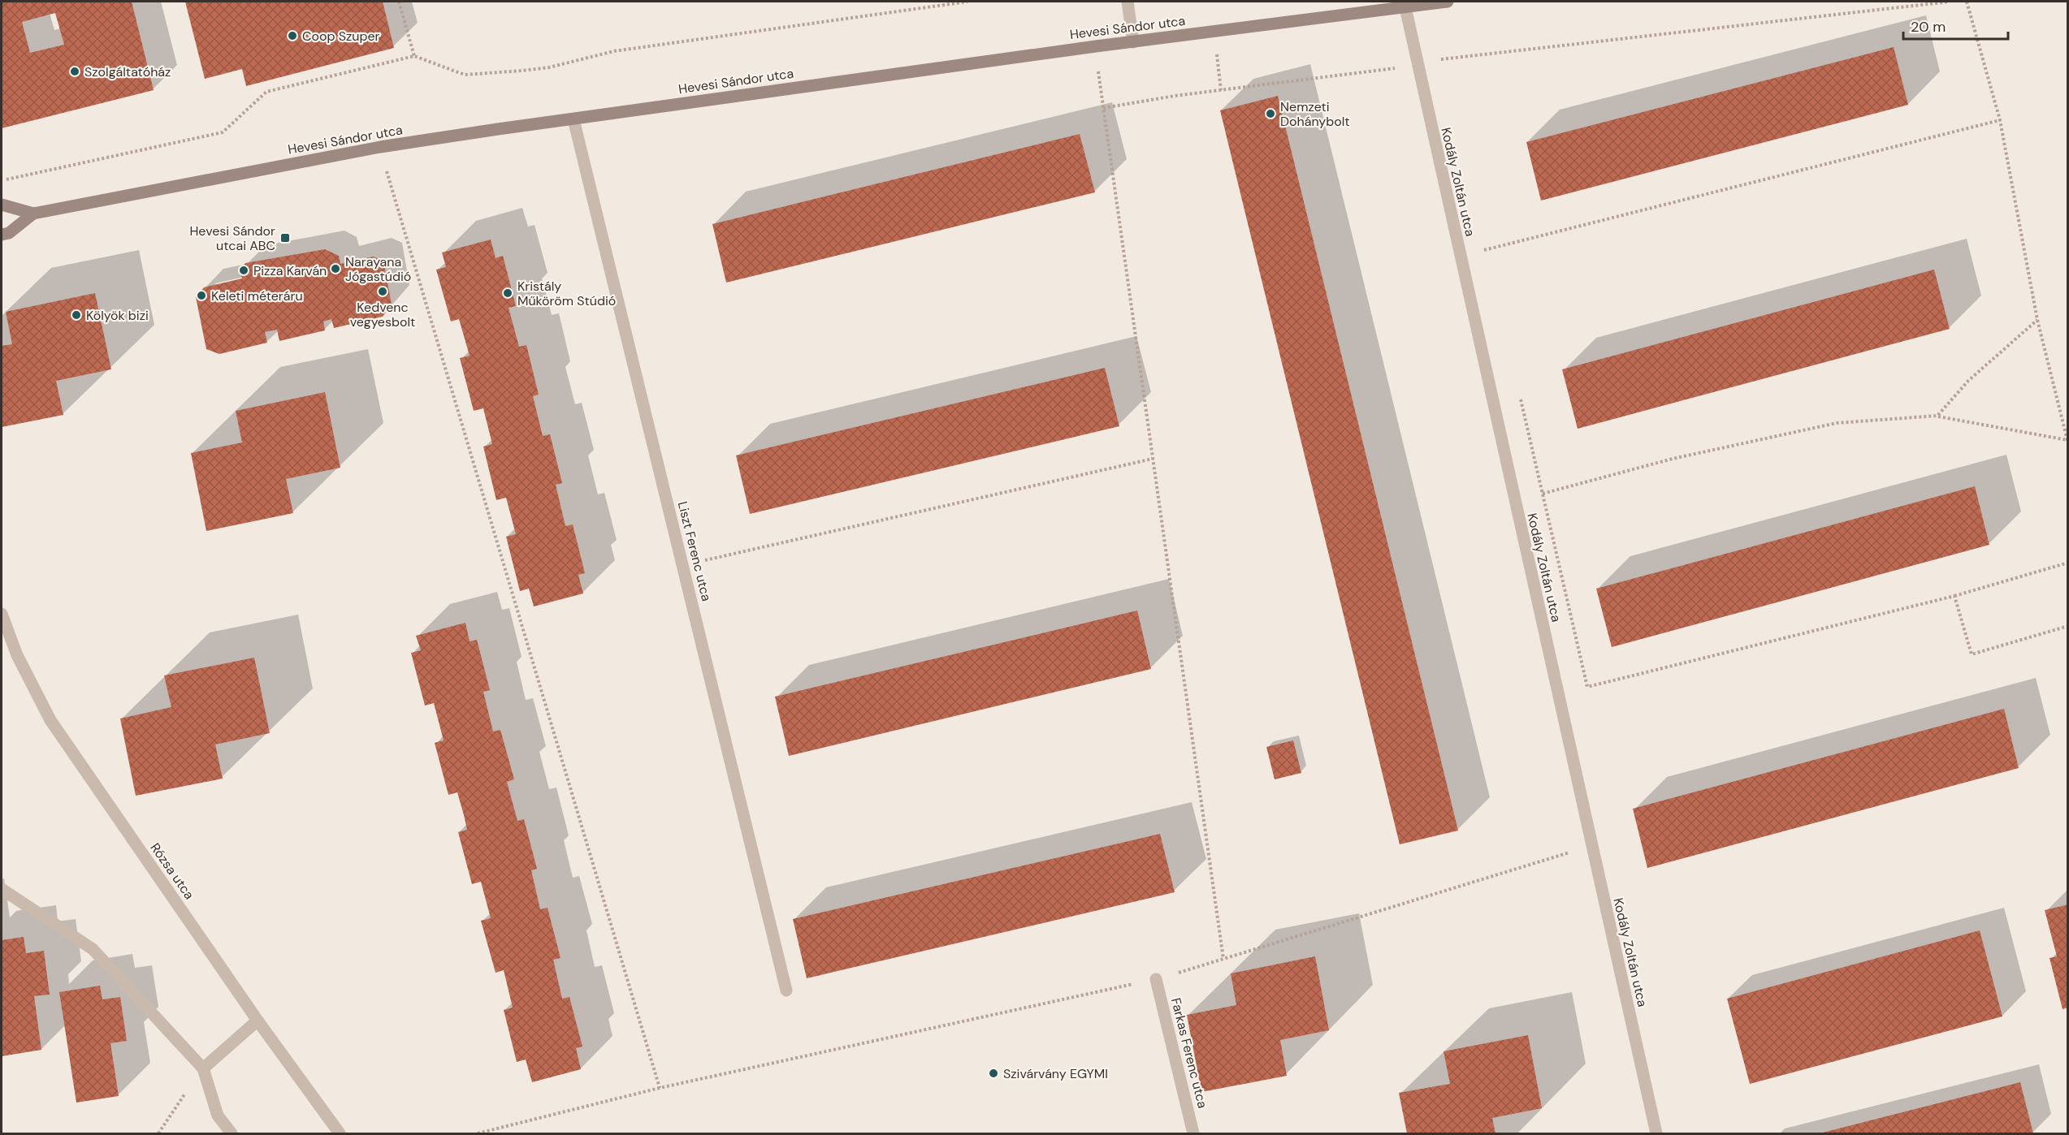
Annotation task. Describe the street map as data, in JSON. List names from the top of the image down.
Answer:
{
  "streets": {
    "main road": ["Hevesi Sándor utca"],
    "street": [
      "Kodály Zoltán utca",
      "Liszt Ferenc utca",
      "Rózsa utca",
      "Farkas Ferenc utca"
    ]
  },
  "crossings": [
    ["Hevesi Sándor utca", "Kodály Zoltán utca"],
    ["Hevesi Sándor utca", "Liszt Ferenc utca"]
  ],
  "places": {
    "other": [
      "Coop Szuper",
      "Szolgáltatóház",
      "Nemzeti Dohánybolt",
      "Narayana Jógastúdió",
      "Pizza Karván",
      "Kedvenc vegyesbolt",
      "Kristály Műköröm Stúdió",
      "Keleti méteráru",
      "Kölyök bizi",
      "Szivárvány EGYMI"
    ],
    "transit": ["Hevesi Sándor utcai ABC"]
  },
  "scale_bar": "20 m"
}
